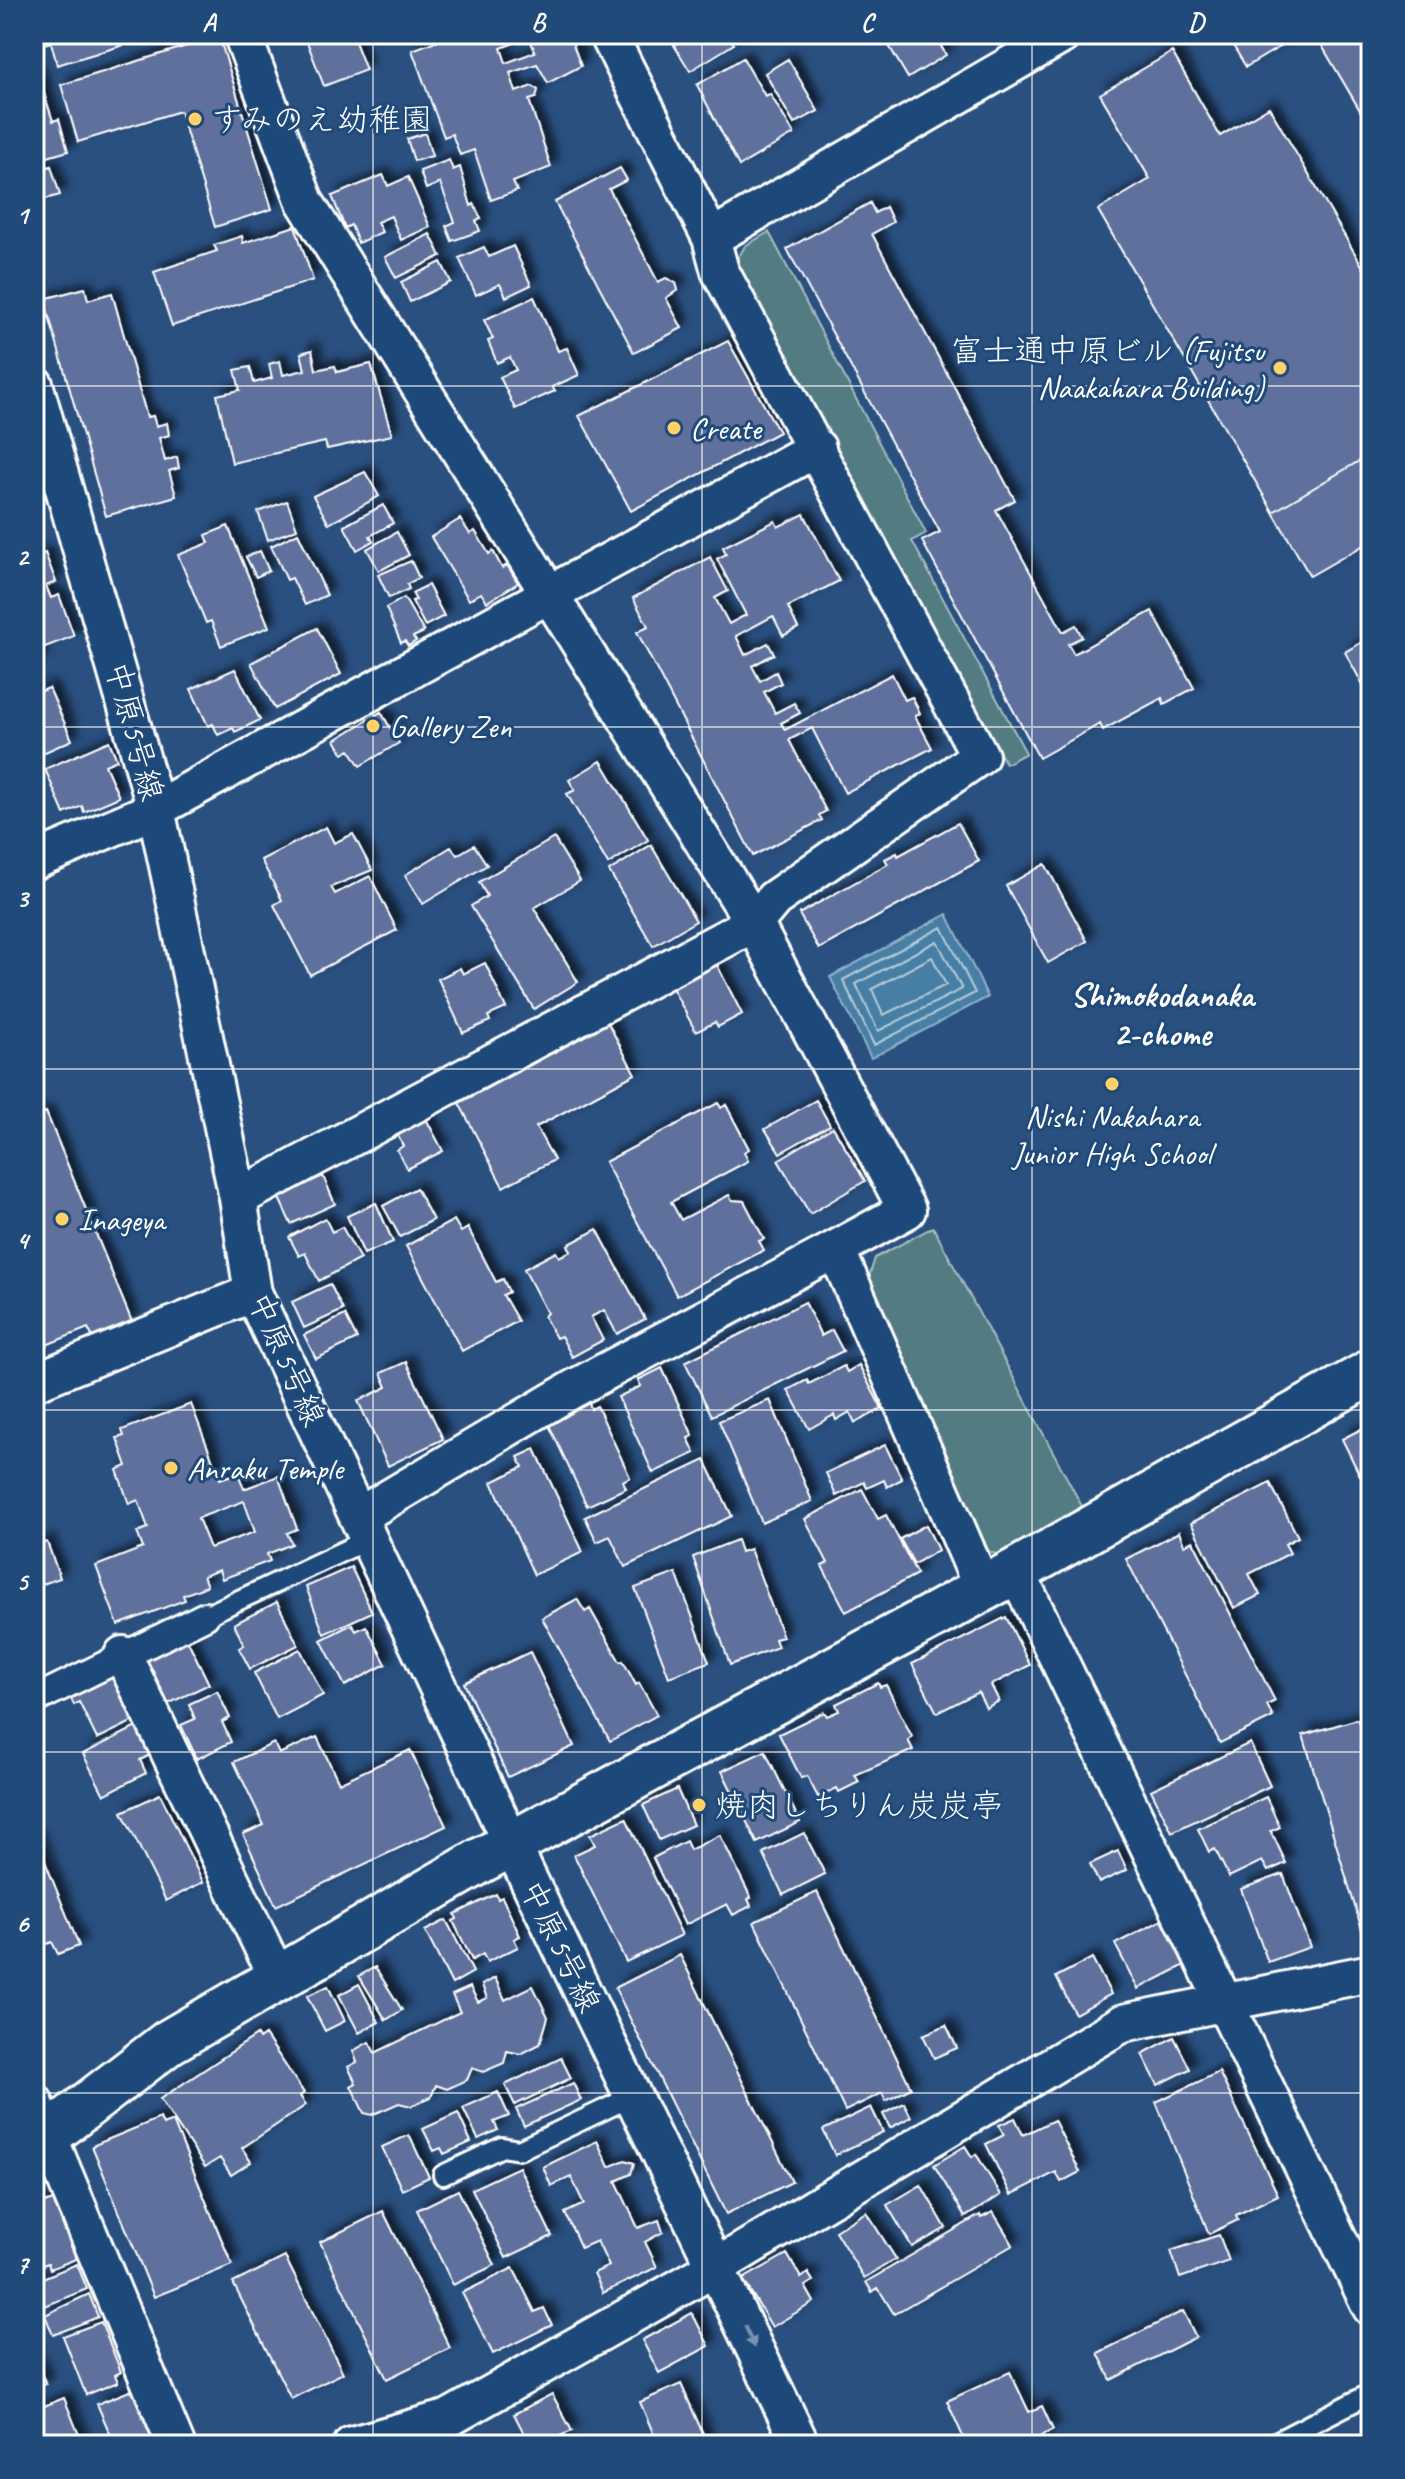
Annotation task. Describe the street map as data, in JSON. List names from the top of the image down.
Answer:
{
  "streets": {
    "street": ["中原5号線"]
  },
  "districts": ["Shimokodanaka 2-chome"],
  "places": [
    "すみのえ幼稚園",
    "富士通中原ビル (Fujitsu Naakahara Building)",
    "Create",
    "Gallery Zen",
    "Nishi Nakahara Junior High School",
    "Inageya",
    "Anraku Temple",
    "焼肉しちりん炭炭亭"
  ],
  "grid": {
    "columns": [
      "A",
      "B",
      "C",
      "D"
    ],
    "rows": [
      "1",
      "2",
      "3",
      "4",
      "5",
      "6",
      "7"
    ]
  }
}
